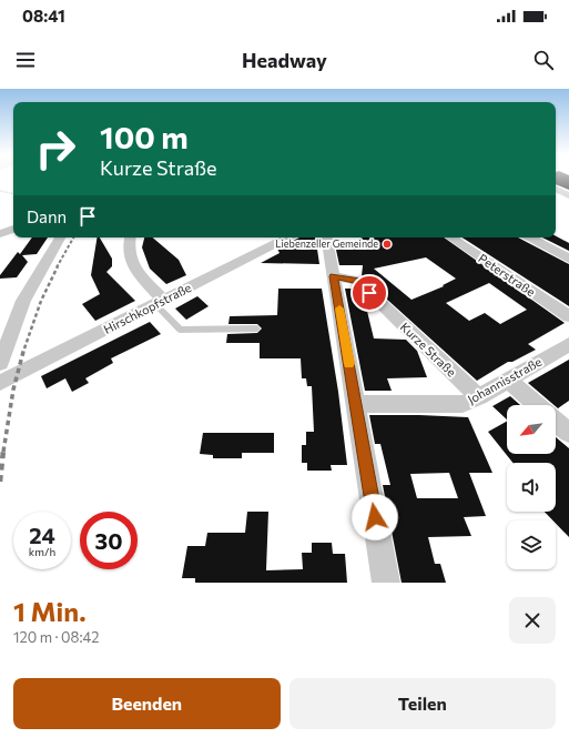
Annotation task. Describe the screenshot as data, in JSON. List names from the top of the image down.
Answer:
{
  "streets": {
    "street": [
      "Peterstraße",
      "Hirschkopfstraße",
      "Kurze Straße",
      "Johannisstraße"
    ]
  },
  "crossings": [
    ["Kurze Straße", "Johannisstraße"]
  ],
  "places": ["Liebenzeller Gemeinde"],
  "north": "bottom left",
  "page": {
    "status": "08:41",
    "header": "Headway",
    "turn": ["100 m", "Kurze Straße"],
    "then": "Dann",
    "speed": "24 km/h",
    "limit": "30",
    "heading": ["1 Min.", "120 m · 08:42"],
    "buttons": ["Beenden", "Teilen"]
  }
}
